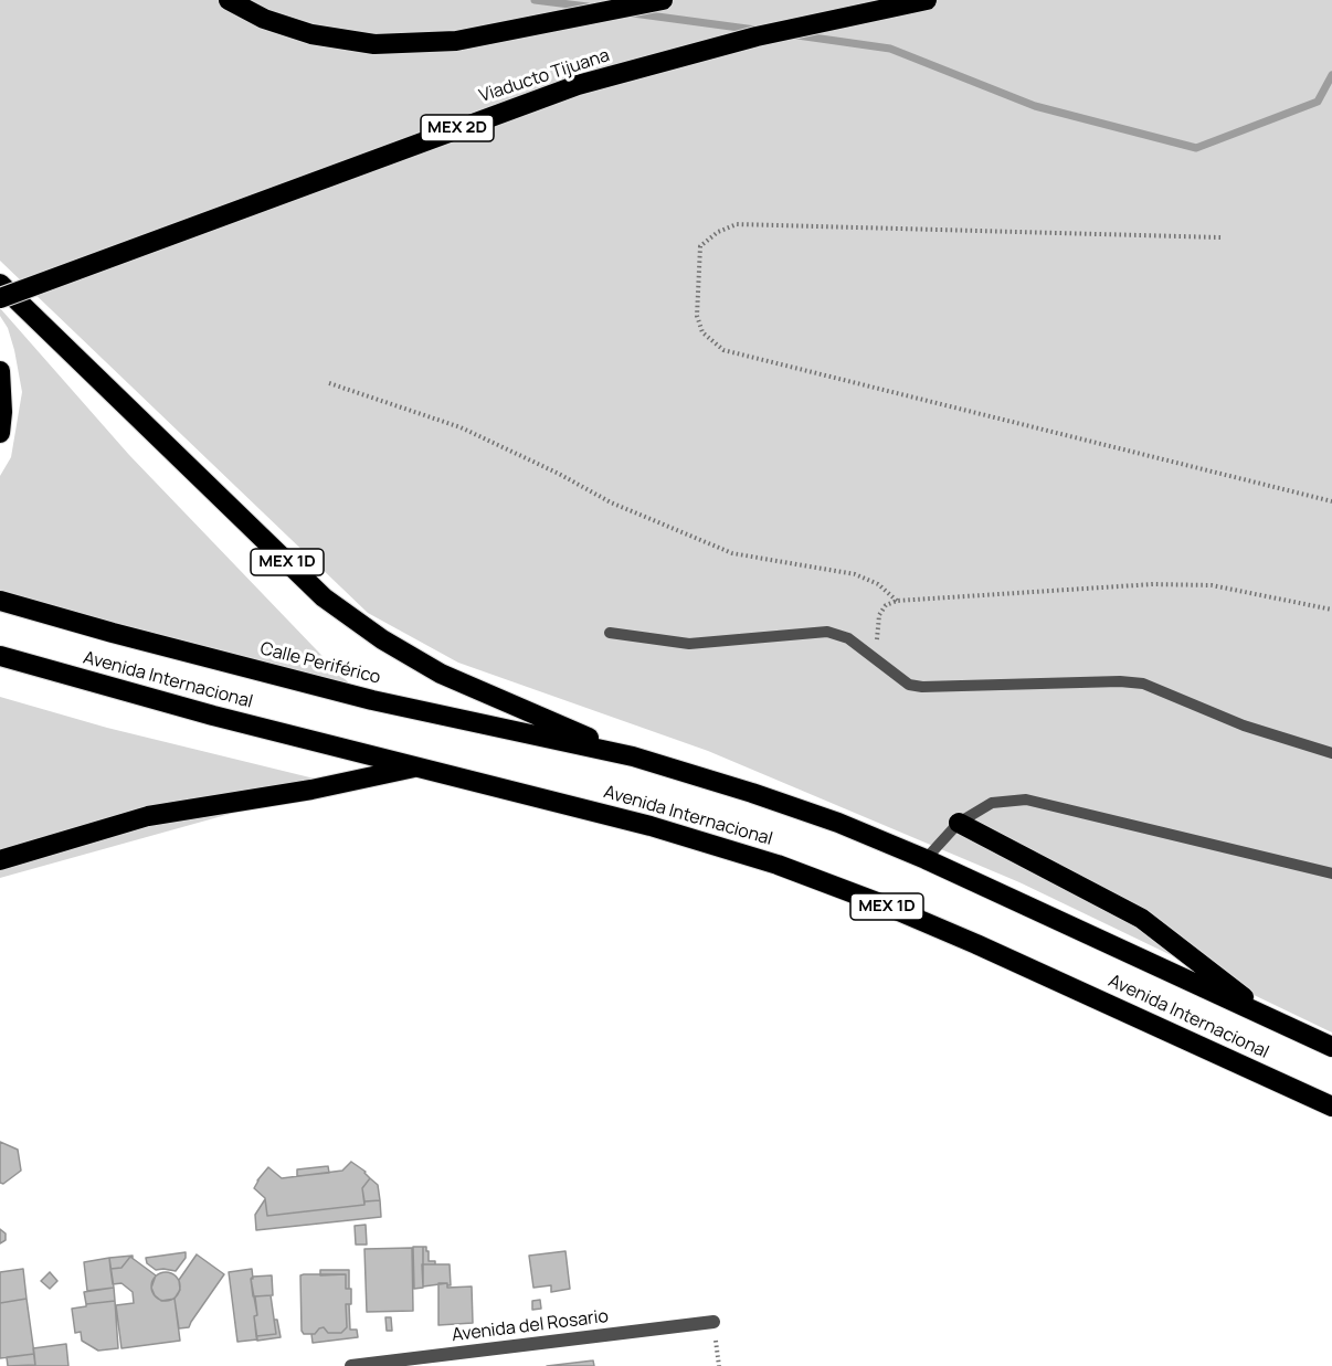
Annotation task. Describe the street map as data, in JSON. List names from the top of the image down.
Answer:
{
  "streets": {
    "highway": [
      "Viaducto Tijuana",
      "MEX 2D",
      "MEX 1D",
      "Calle Periférico",
      "Avenida Internacional"
    ],
    "street": ["Avenida del Rosario"]
  },
  "crossings": [
    ["MEX 1D", "Calle Periférico"],
    ["MEX 1D", "Avenida Internacional"],
    ["Calle Periférico", "Avenida Internacional"]
  ]
}
